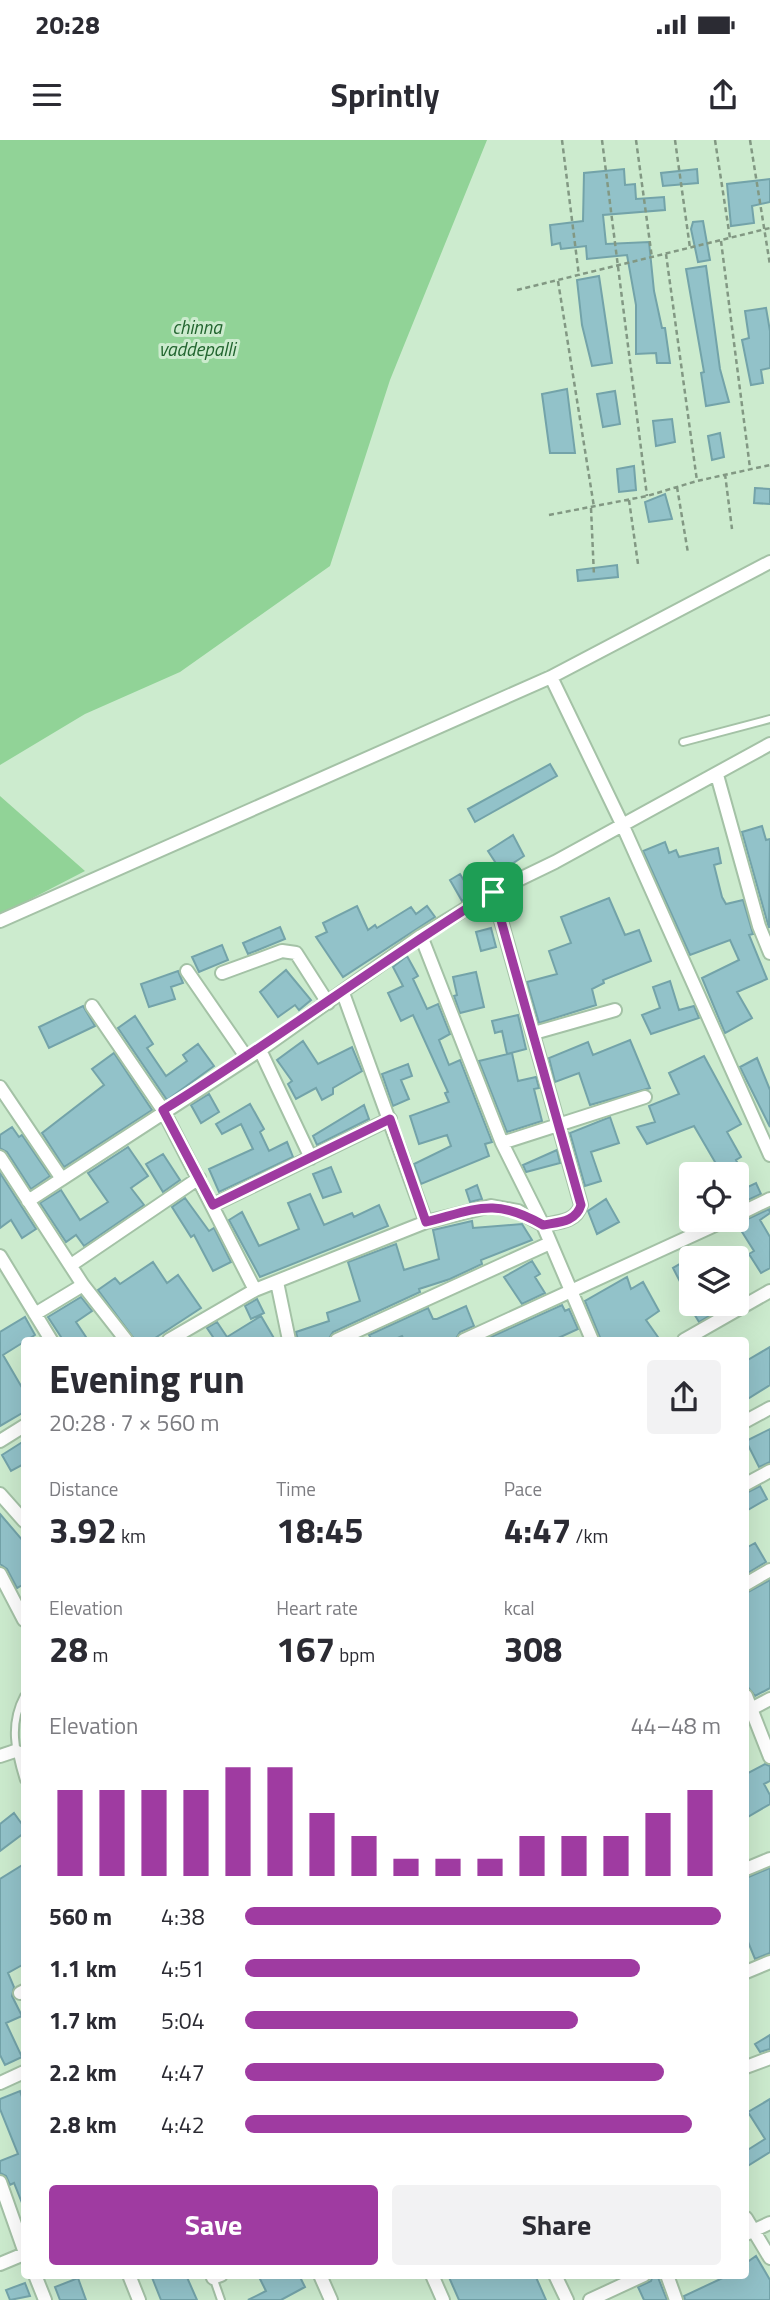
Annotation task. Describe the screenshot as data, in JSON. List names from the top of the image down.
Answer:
{
  "water": ["chinna vaddepalli"],
  "page": {
    "status": "20:28",
    "header": "Sprintly",
    "heading": ["Evening run", "20:28 · 7 × 560 m"],
    "stats": [
      ["Distance", "3.92 km"],
      ["Time", "18:45"],
      ["Pace", "4:47 /km"],
      ["Elevation", "28 m"],
      ["Heart rate", "167 bpm"],
      ["kcal", "308"]
    ],
    "chart": ["Elevation", "44–48 m"],
    "list": [
      {
        "name": "560 m",
        "note": "4:38"
      },
      {
        "name": "1.1 km",
        "note": "4:51"
      },
      {
        "name": "1.7 km",
        "note": "5:04"
      },
      {
        "name": "2.2 km",
        "note": "4:47"
      },
      {
        "name": "2.8 km",
        "note": "4:42"
      }
    ],
    "buttons": ["Save", "Share"]
  }
}
